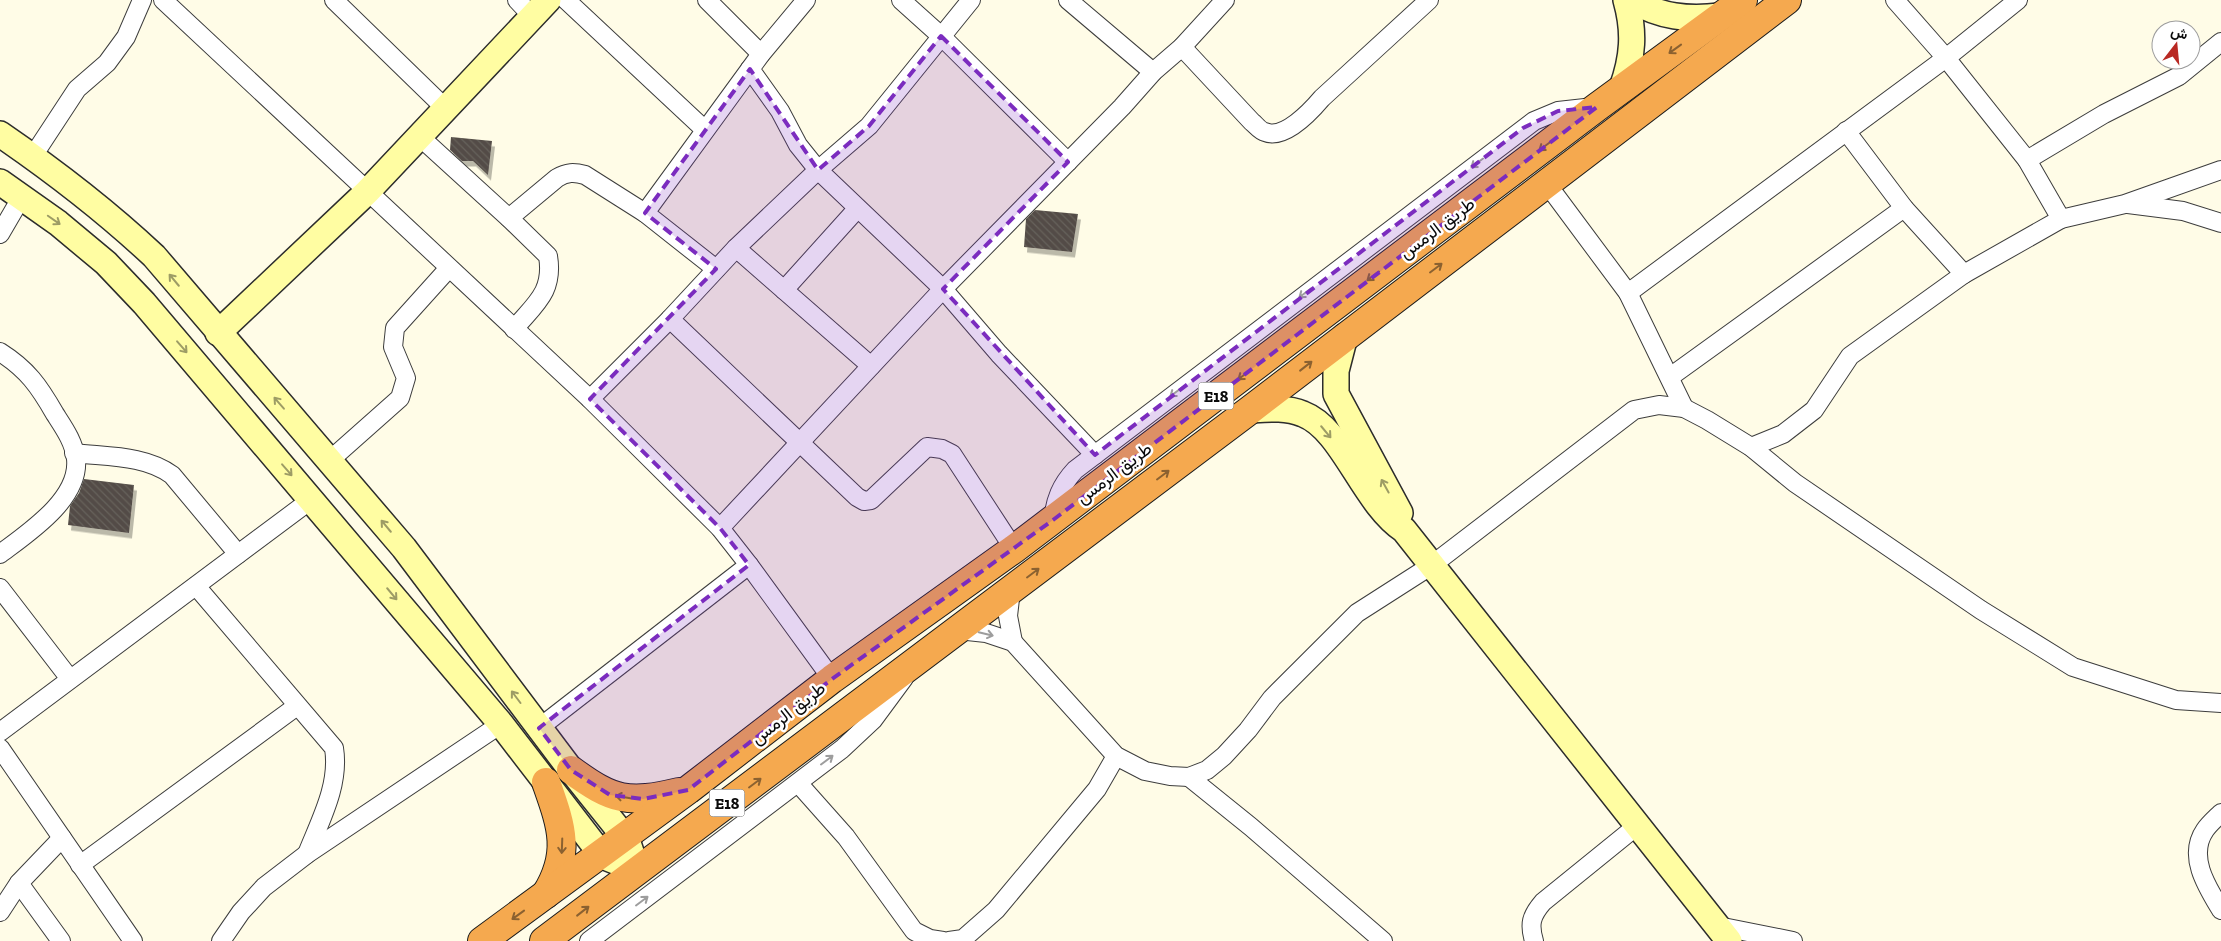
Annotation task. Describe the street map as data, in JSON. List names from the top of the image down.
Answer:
{
  "streets": {
    "highway": ["طريق الرمس", "E18"]
  },
  "north": "top"
}
